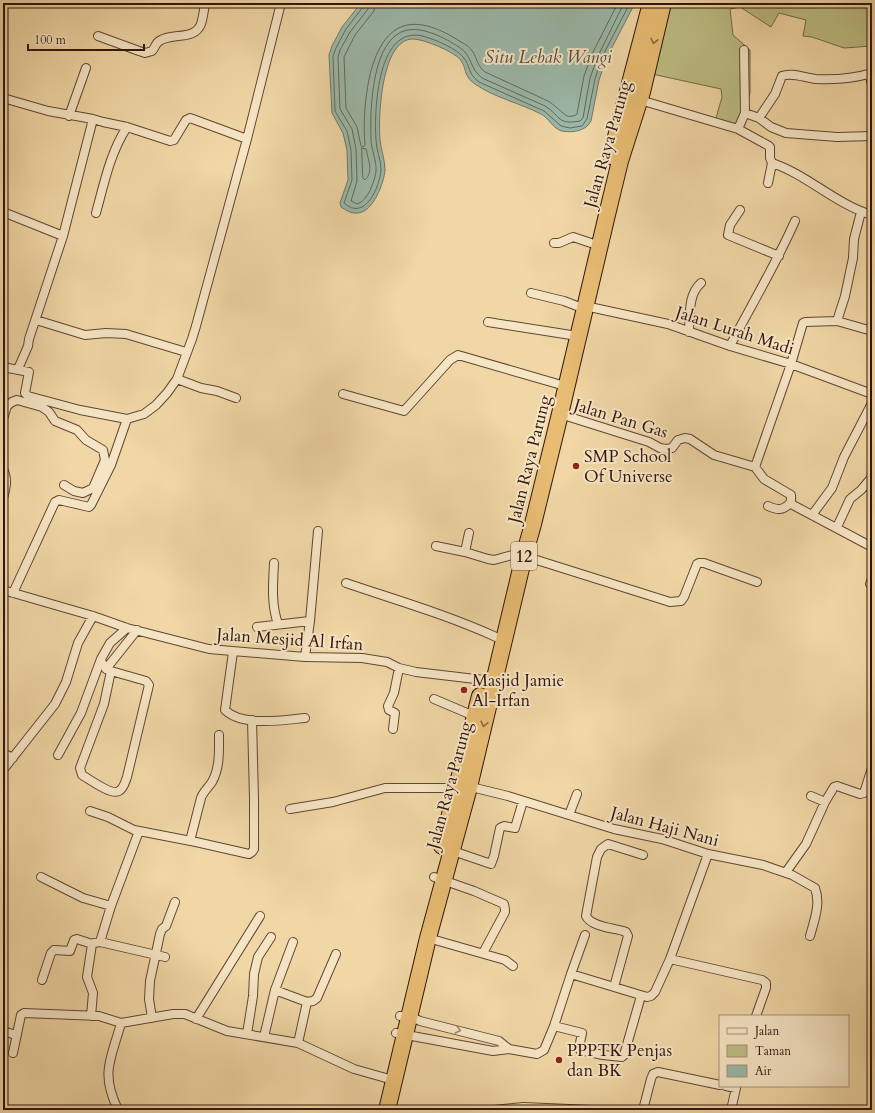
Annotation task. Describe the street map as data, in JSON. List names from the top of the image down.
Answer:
{
  "streets": {
    "highway": ["Jalan Raya Parung", "12"],
    "street": [
      "Jalan Lurah Madi",
      "Jalan Pan Gas",
      "Jalan Mesjid Al Irfan",
      "Jalan Haji Nani"
    ]
  },
  "crossings": [
    ["Jalan Raya Parung", "Jalan Lurah Madi"],
    ["Jalan Raya Parung", "Jalan Pan Gas"],
    ["Jalan Raya Parung", "Jalan Mesjid Al Irfan"],
    ["Jalan Raya Parung", "Jalan Haji Nani"]
  ],
  "water": ["Situ Lebak Wangi"],
  "places": ["SMP School Of Universe", "Masjid Jamie Al-Irfan", "PPPTK Penjas dan BK"],
  "legend": ["Jalan", "Taman", "Air"],
  "scale_bar": "100 m"
}
